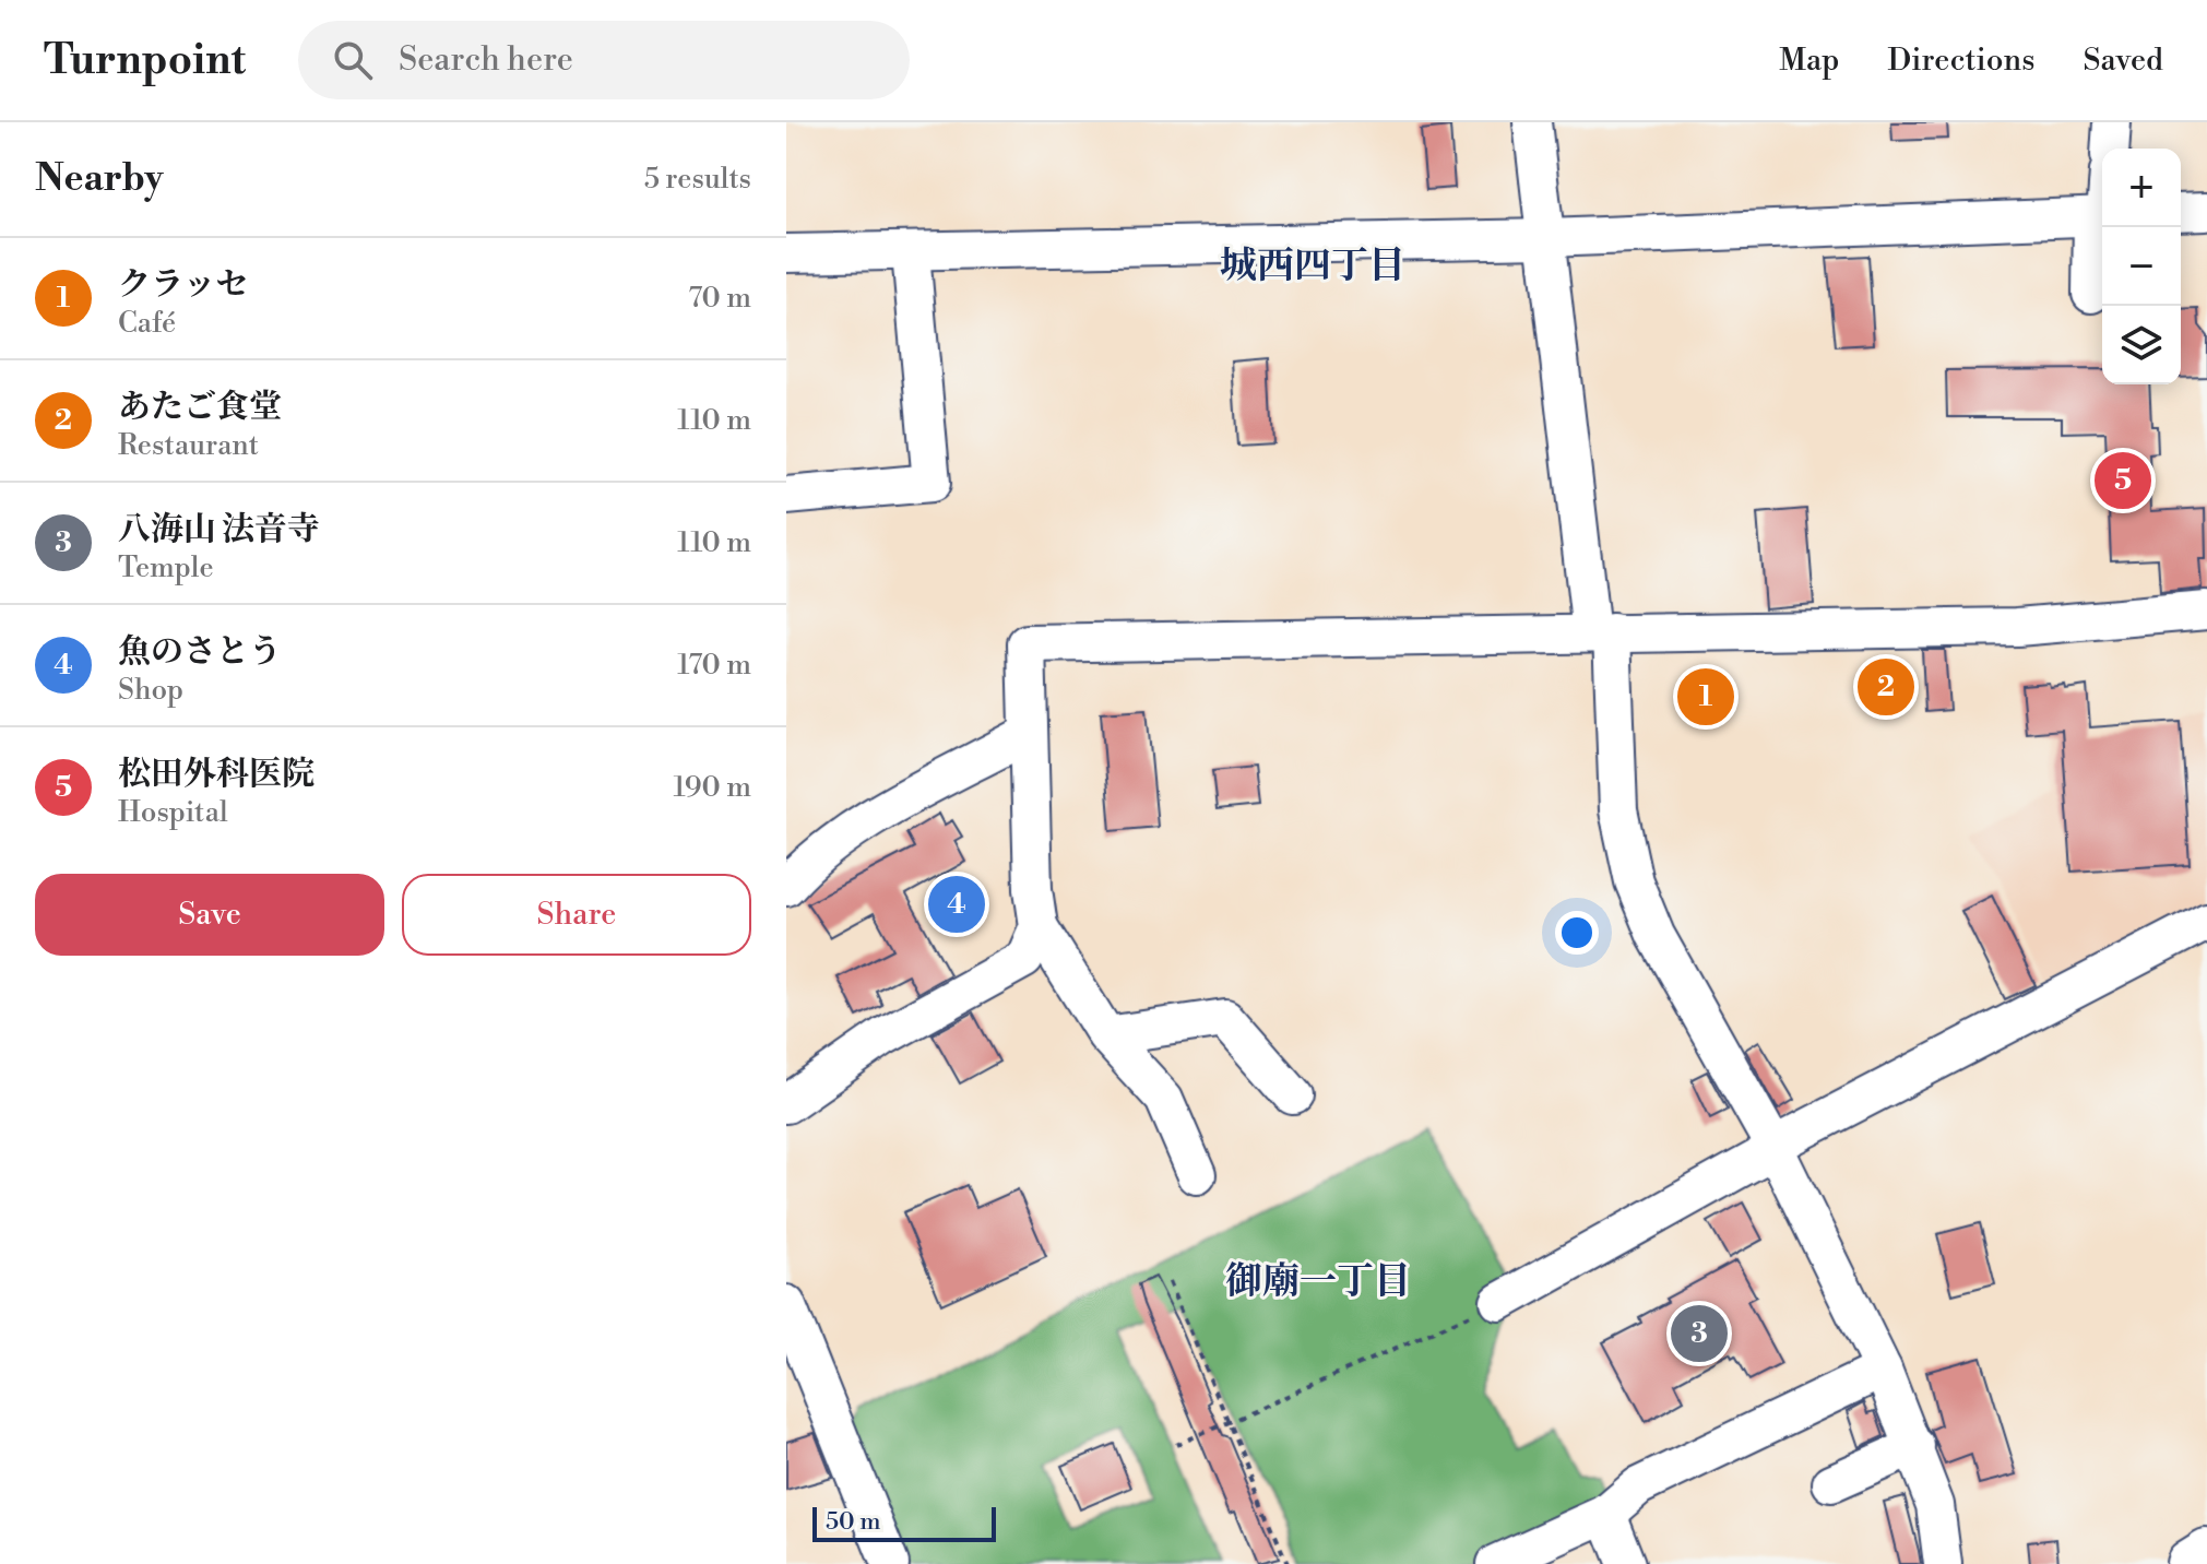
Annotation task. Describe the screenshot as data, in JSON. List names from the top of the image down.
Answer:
{
  "districts": ["城西四丁目", "御廟一丁目"],
  "scale_bar": "50 m",
  "page": {
    "header": "Turnpoint",
    "search": "Search here",
    "nav": ["Map", "Directions", "Saved"],
    "heading": ["Nearby", "5 results"],
    "map_buttons": ["+", "−"],
    "list": [
      {
        "mark": "1",
        "name": "クラッセ",
        "note": "Café",
        "value": "70 m"
      },
      {
        "mark": "2",
        "name": "あたご食堂",
        "note": "Restaurant",
        "value": "110 m"
      },
      {
        "mark": "3",
        "name": "八海山 法音寺",
        "note": "Temple",
        "value": "110 m"
      },
      {
        "mark": "4",
        "name": "魚のさとう",
        "note": "Shop",
        "value": "170 m"
      },
      {
        "mark": "5",
        "name": "松田外科医院",
        "note": "Hospital",
        "value": "190 m"
      }
    ],
    "pins": [
      "5",
      "2",
      "1",
      "4",
      "3"
    ],
    "buttons": ["Save", "Share"],
    "scale": "50 m"
  }
}
